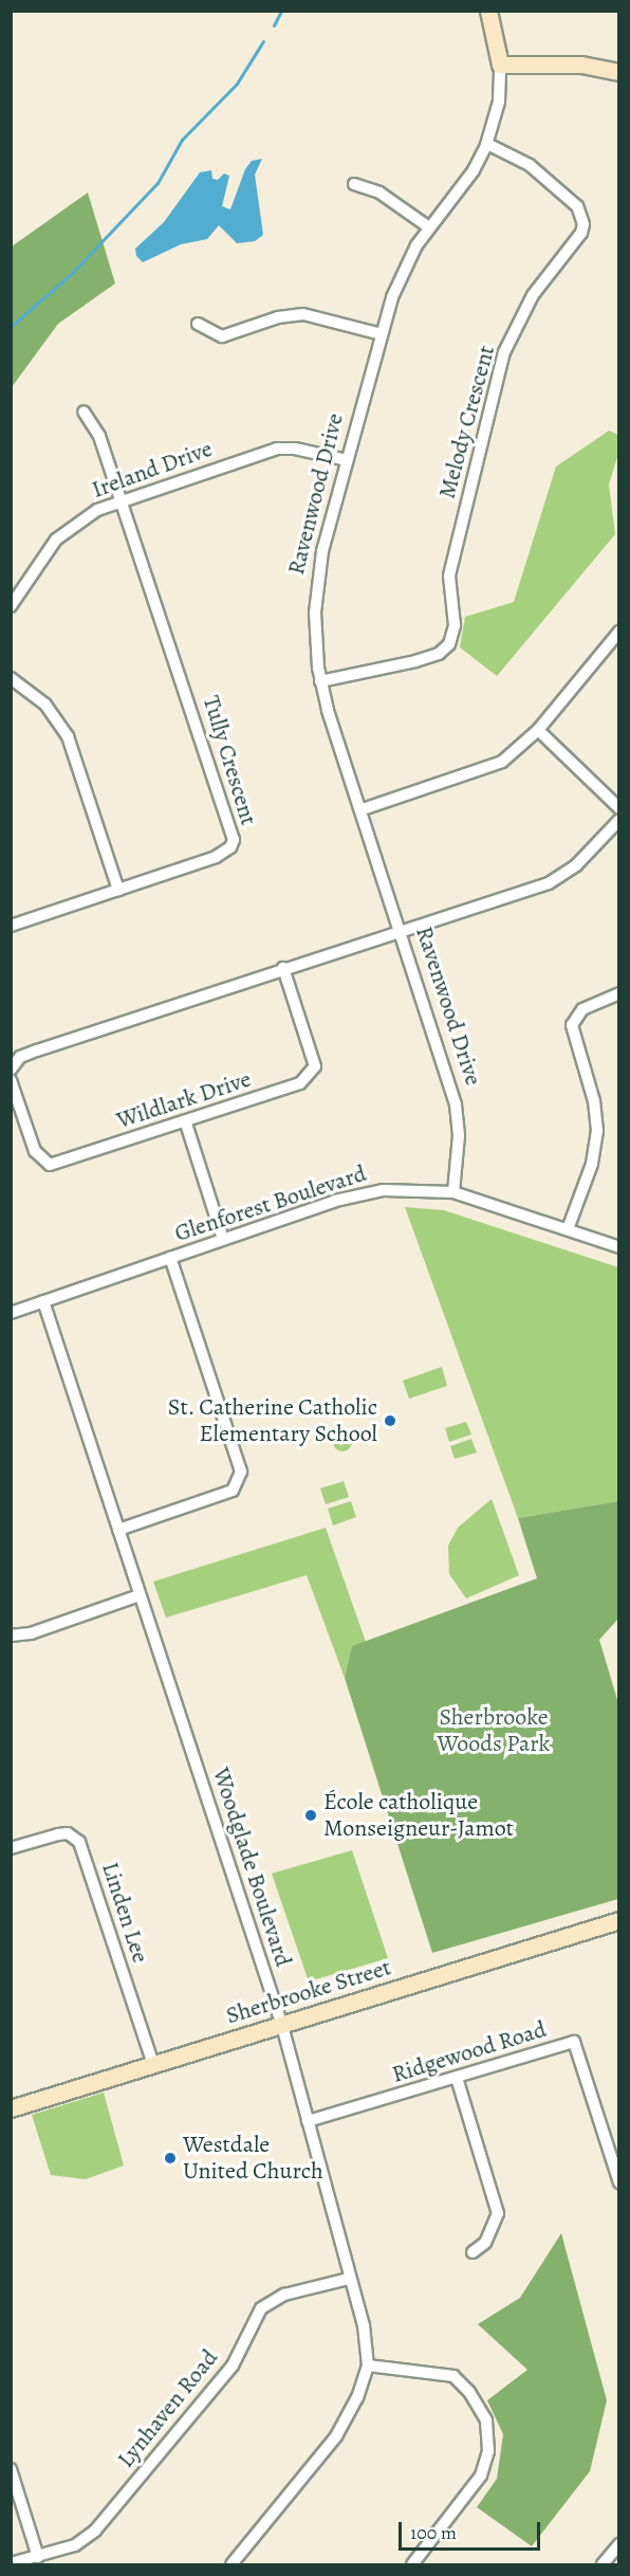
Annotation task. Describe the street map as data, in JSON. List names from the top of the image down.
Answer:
{
  "streets": {
    "main road": ["Ravenwood Drive", "Sherbrooke Street"],
    "street": [
      "Melody Crescent",
      "Ireland Drive",
      "Tully Crescent",
      "Wildlark Drive",
      "Glenforest Boulevard",
      "Woodglade Boulevard",
      "Linden Lee",
      "Ridgewood Road",
      "Lynhaven Road"
    ]
  },
  "crossings": [
    ["Melody Crescent", "Ravenwood Drive"],
    ["Ireland Drive", "Ravenwood Drive"],
    ["Ireland Drive", "Tully Crescent"],
    ["Ravenwood Drive", "Glenforest Boulevard"],
    ["Glenforest Boulevard", "Woodglade Boulevard"],
    ["Woodglade Boulevard", "Sherbrooke Street"],
    ["Woodglade Boulevard", "Ridgewood Road"],
    ["Woodglade Boulevard", "Lynhaven Road"],
    ["Linden Lee", "Sherbrooke Street"]
  ],
  "parks": ["Sherbrooke Woods Park"],
  "places": ["St. Catherine Catholic Elementary School", "École catholique Monseigneur-Jamot", "Westdale United Church"],
  "scale_bar": "100 m"
}
